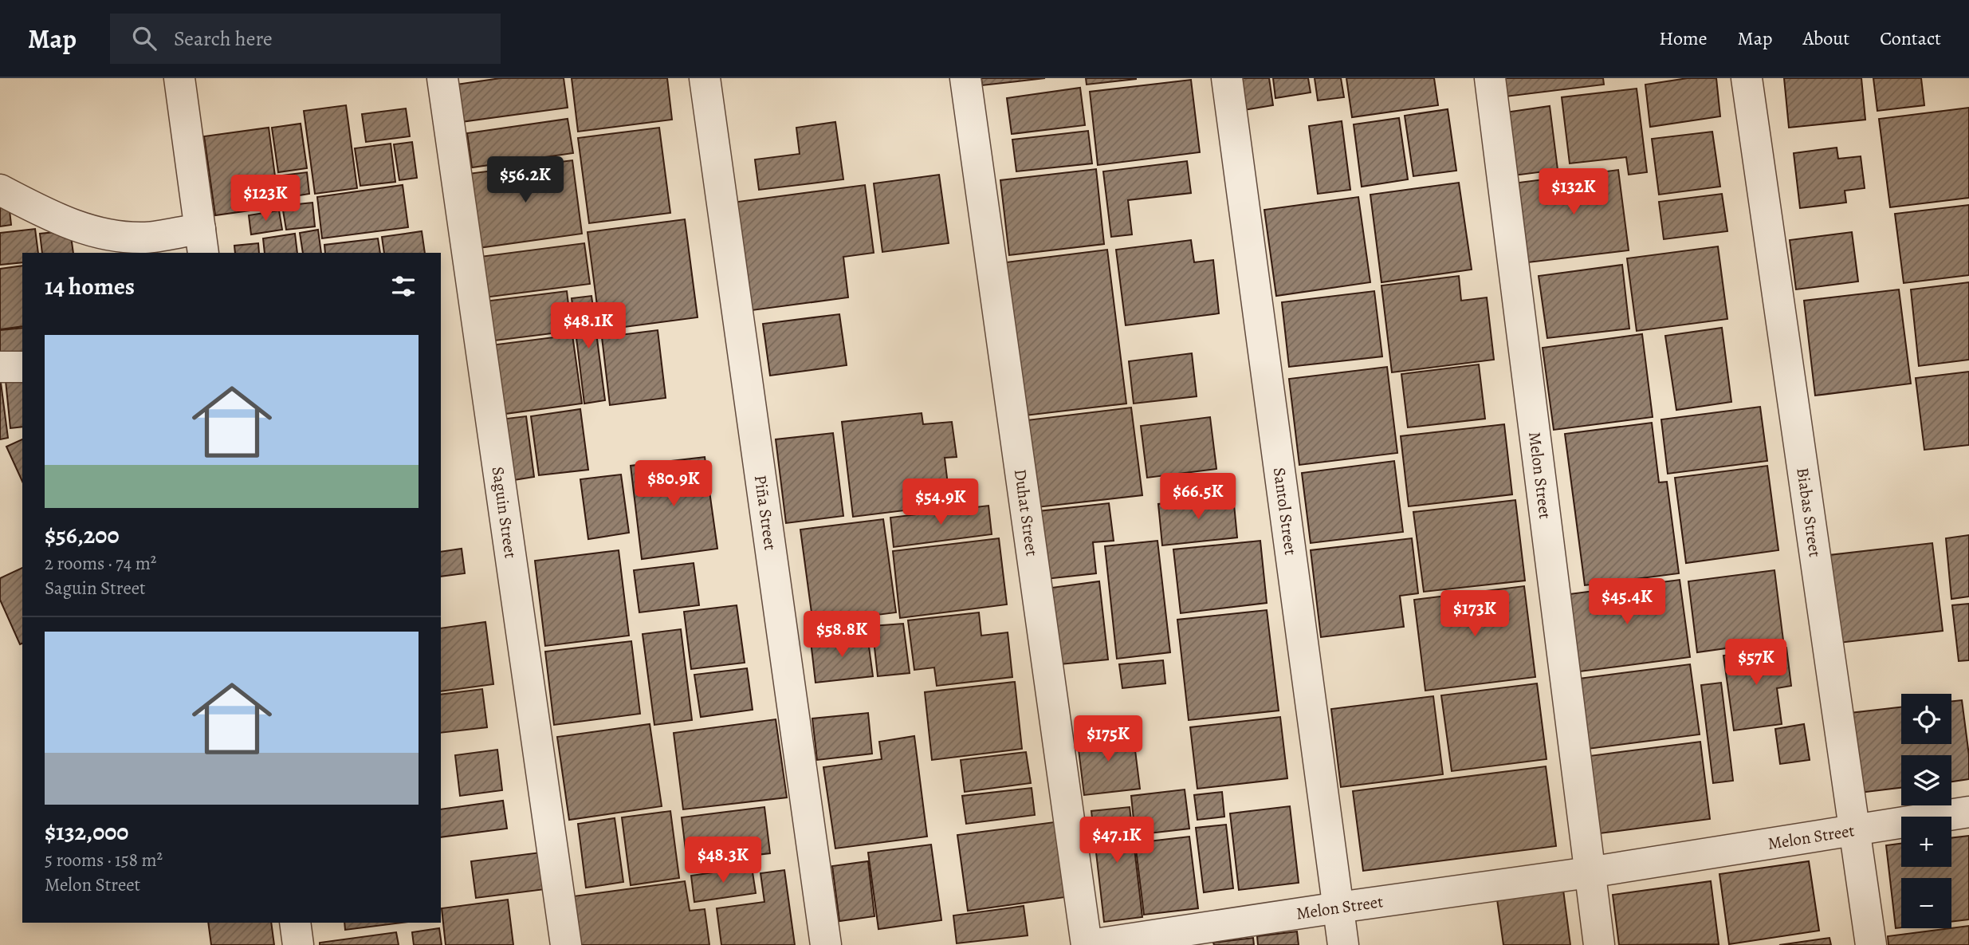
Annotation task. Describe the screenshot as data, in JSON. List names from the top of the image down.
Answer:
{
  "streets": {
    "street": [
      "Melon Street",
      "Saguin Street",
      "Piña Street",
      "Duhat Street",
      "Santol Street",
      "Biabas Street"
    ]
  },
  "crossings": [
    ["Melon Street", "Duhat Street"],
    ["Melon Street", "Santol Street"],
    ["Melon Street", "Biabas Street"]
  ],
  "page": {
    "header": "Map",
    "search": "Search here",
    "nav": [
      "Home",
      "Map",
      "About",
      "Contact"
    ],
    "price": [
      "$56.2K",
      "$132K",
      "$123K",
      "$48.1K",
      "$80.9K",
      "$66.5K",
      "$54.9K",
      "$45.4K",
      "$173K",
      "$58.8K",
      "$57K",
      "$175K",
      "$47.1K",
      "$48.3K"
    ],
    "heading": "14 homes",
    "list": [
      {
        "name": "$56,200",
        "note": "2 rooms · 74 m² · Saguin Street"
      },
      {
        "name": "$132,000",
        "note": "5 rooms · 158 m² · Melon Street"
      }
    ],
    "map_buttons": ["+", "−"]
  }
}
